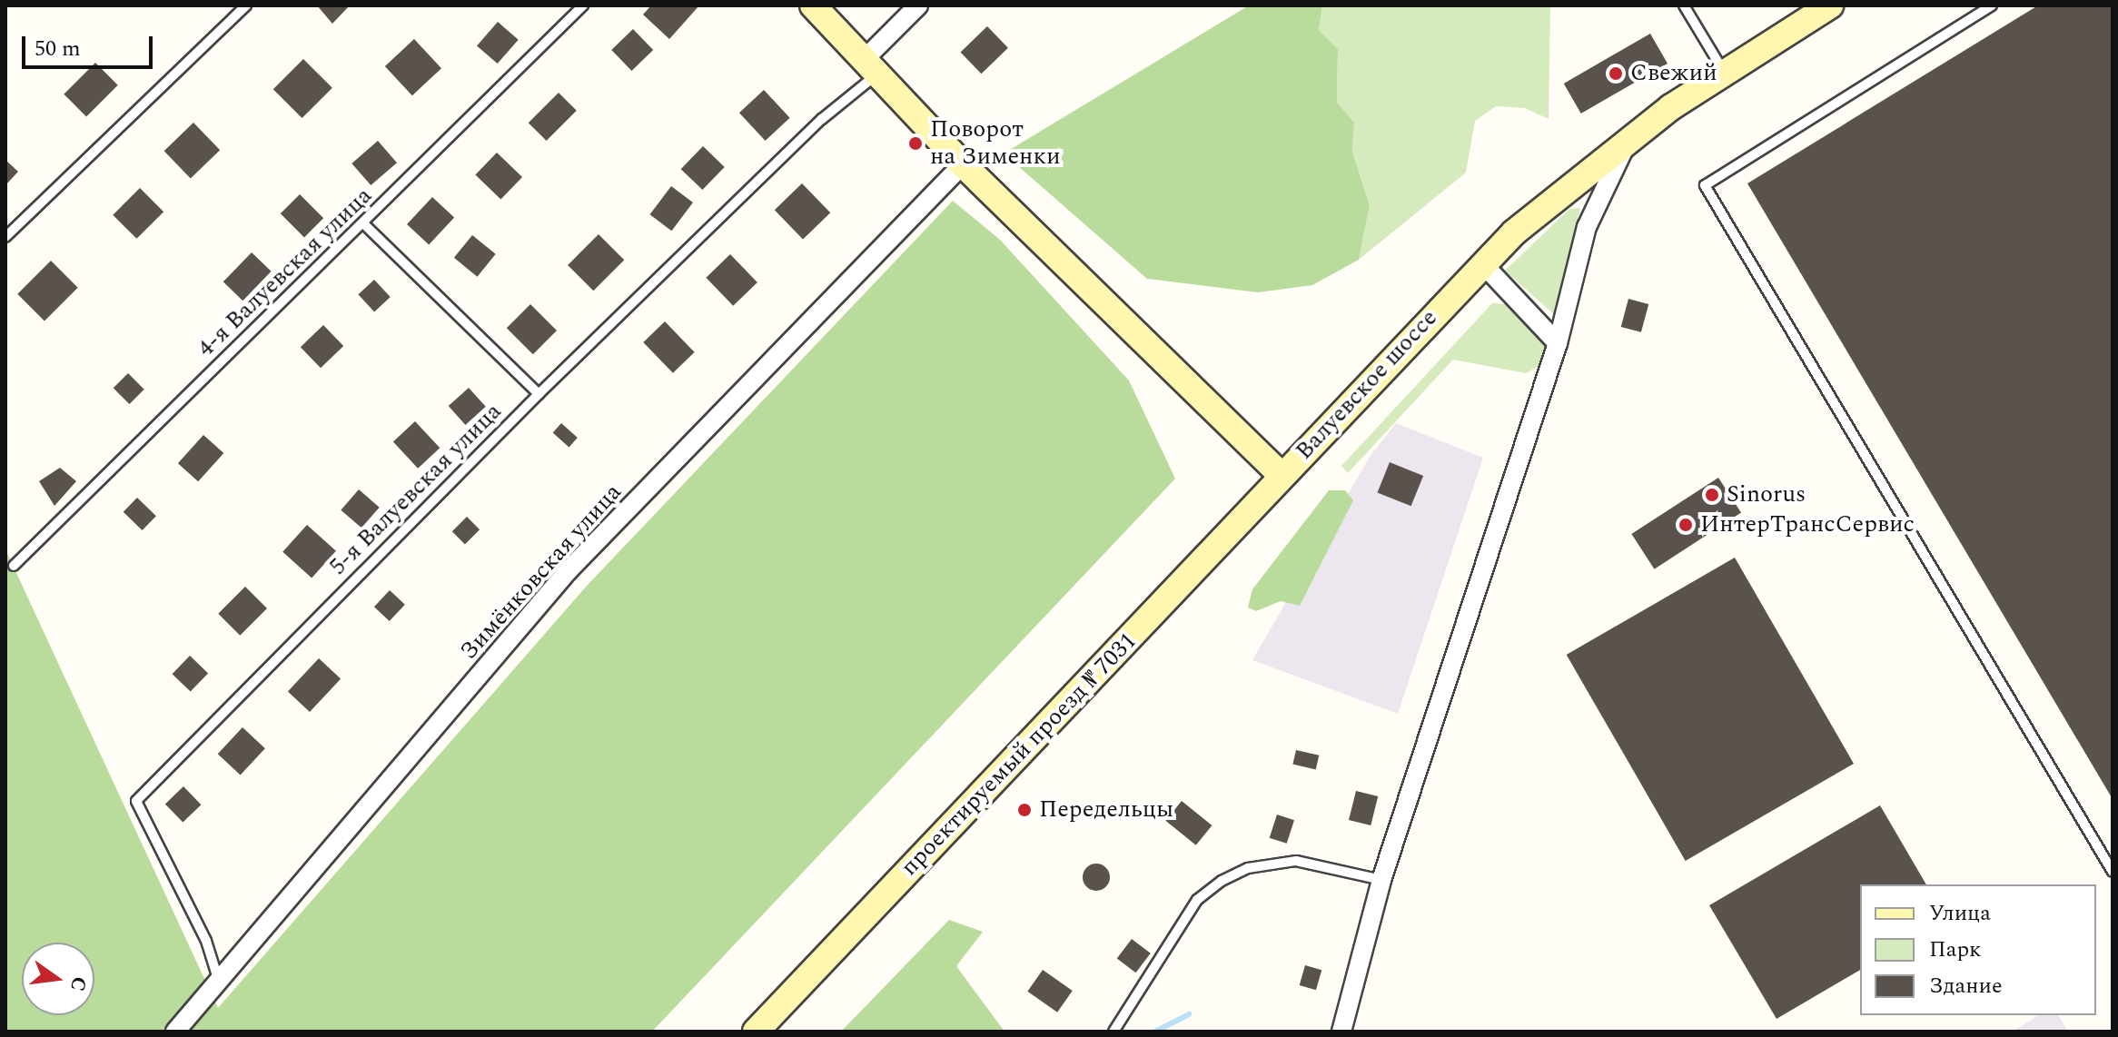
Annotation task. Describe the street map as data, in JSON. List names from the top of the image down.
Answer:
{
  "streets": {
    "main road": ["Валуевское шоссе", "проектируемый проезд № 7031"],
    "street": ["Зимёнковская улица"],
    "lane": ["4-я Валуевская улица", "5-я Валуевская улица"]
  },
  "crossings": [
    ["Валуевское шоссе", "5-я Валуевская улица"],
    ["Валуевское шоссе", "Зимёнковская улица"],
    ["Валуевское шоссе", "проектируемый проезд № 7031"],
    ["5-я Валуевская улица", "Зимёнковская улица"]
  ],
  "places": [
    "Свежий",
    "Поворот на Зименки",
    "Sinorus",
    "ИнтерТрансСервис",
    "Передельцы"
  ],
  "legend": ["Улица", "Парк", "Здание"],
  "scale_bar": "50 m",
  "north": "right"
}
